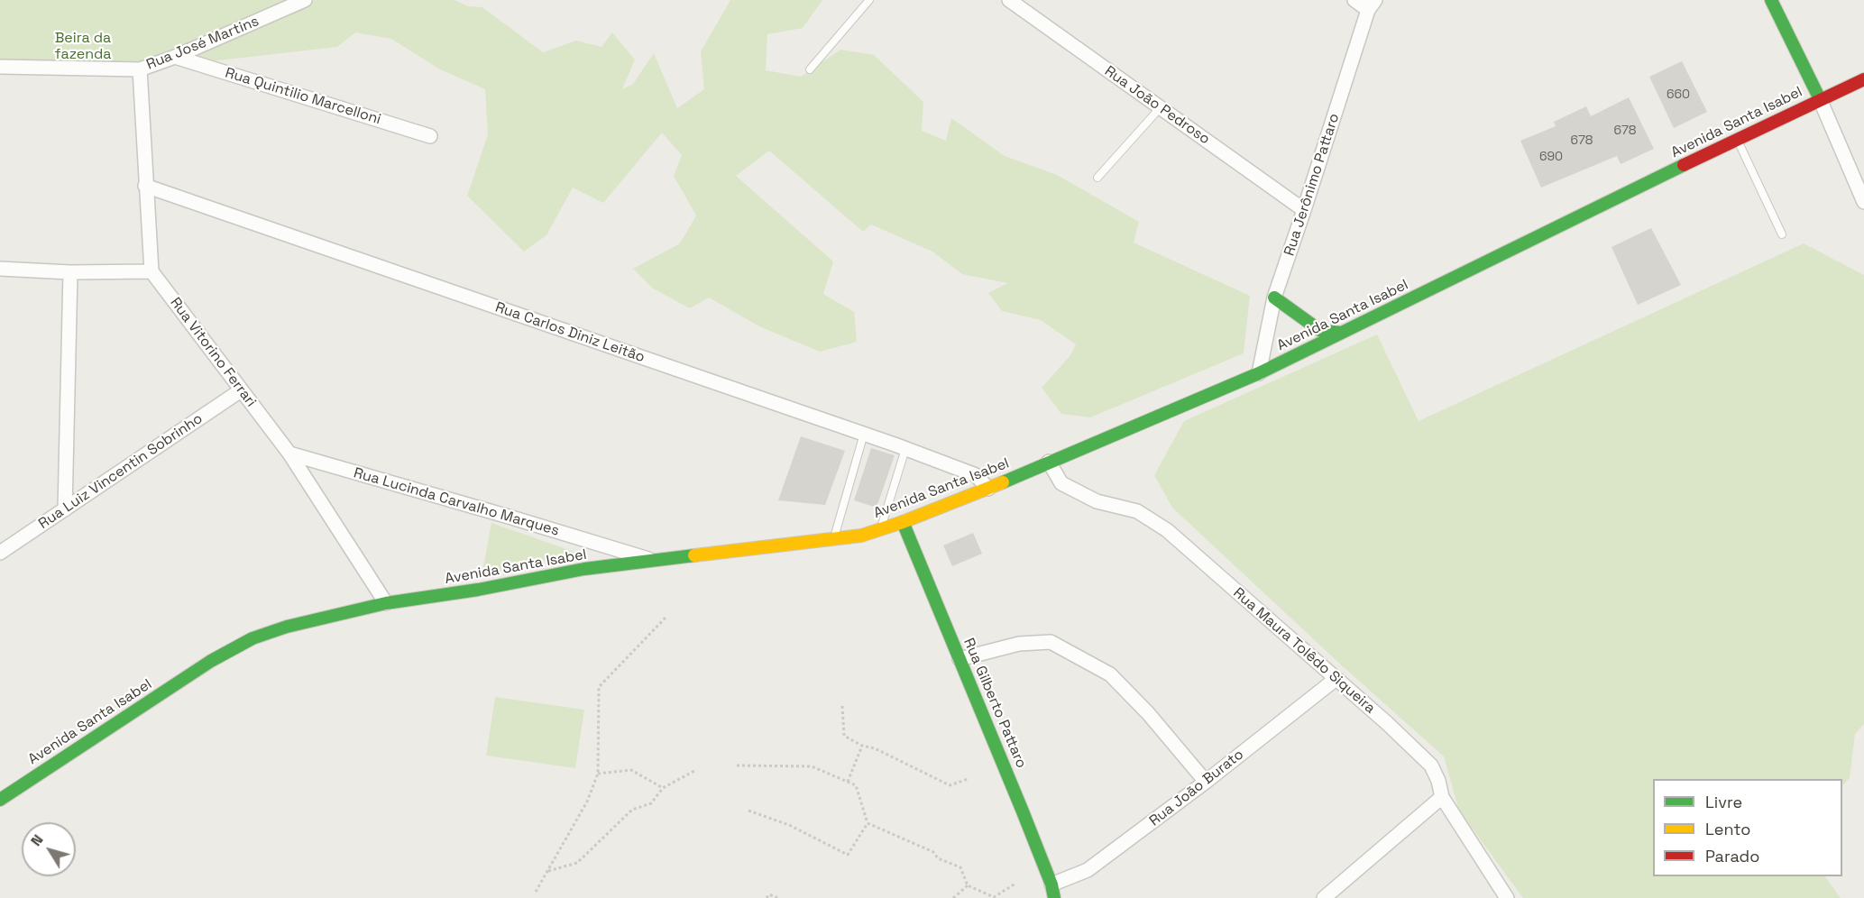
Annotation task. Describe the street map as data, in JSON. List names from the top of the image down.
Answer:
{
  "streets": {
    "main road": ["Avenida Santa Isabel", "Rua Gilberto Pattaro"],
    "street": [
      "Rua José Martins",
      "Rua Quintilio Marcelloni",
      "Rua João Pedroso",
      "Rua Jerônimo Pattaro",
      "Rua Carlos Diniz Leitão",
      "Rua Vitorino Ferrari",
      "Rua Luiz Vincentin Sobrinho",
      "Rua Lucinda Carvalho Marques",
      "Rua Maura Tolêdo Siqueira",
      "Rua João Burato"
    ]
  },
  "crossings": [
    ["Rua José Martins", "Rua Quintilio Marcelloni"],
    ["Rua João Pedroso", "Rua Jerônimo Pattaro"],
    ["Avenida Santa Isabel", "Rua Jerônimo Pattaro"],
    ["Avenida Santa Isabel", "Rua Carlos Diniz Leitão"],
    ["Avenida Santa Isabel", "Rua Vitorino Ferrari"],
    ["Avenida Santa Isabel", "Rua Lucinda Carvalho Marques"],
    ["Avenida Santa Isabel", "Rua Maura Tolêdo Siqueira"],
    ["Avenida Santa Isabel", "Rua Gilberto Pattaro"],
    ["Rua Vitorino Ferrari", "Rua Luiz Vincentin Sobrinho"],
    ["Rua Vitorino Ferrari", "Rua Lucinda Carvalho Marques"],
    ["Rua Maura Tolêdo Siqueira", "Rua João Burato"],
    ["Rua Gilberto Pattaro", "Rua João Burato"]
  ],
  "parks": ["Beira da fazenda"],
  "house_numbers": [
    "660",
    "678",
    "678",
    "690"
  ],
  "legend": ["Livre", "Lento", "Parado"],
  "north": "top left"
}
